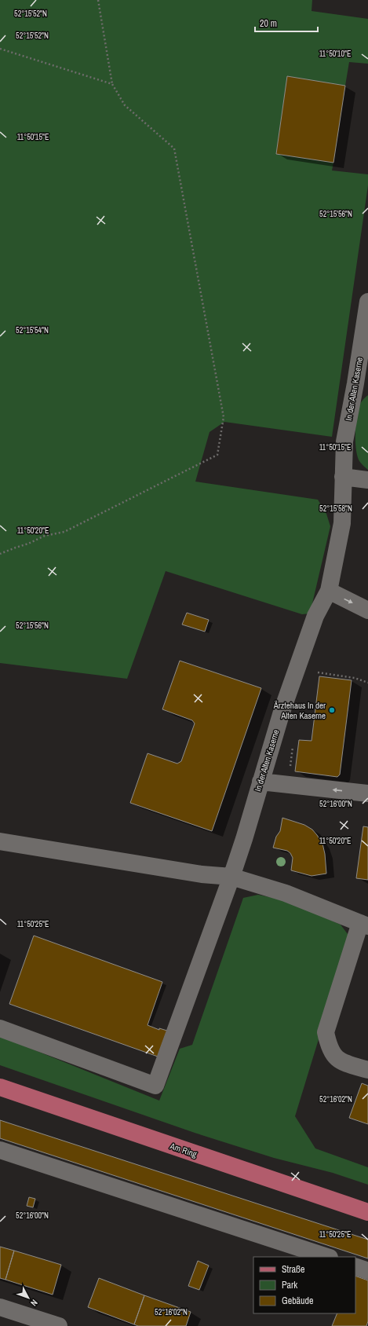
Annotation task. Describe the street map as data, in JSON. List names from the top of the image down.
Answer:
{
  "streets": {
    "main road": ["Am Ring"],
    "street": ["In der Alten Kaserne"]
  },
  "places": ["Ärztehaus In der Alten Kaserne"],
  "legend": ["Straße", "Park", "Gebäude"],
  "scale_bar": "20 m",
  "north": "bottom right",
  "coordinates": [
    "52°15'52\"N",
    "11°50'10\"E",
    "11°50'15\"E",
    "52°15'56\"N",
    "52°15'54\"N",
    "52°15'58\"N",
    "11°50'20\"E",
    "52°16'00\"N",
    "11°50'25\"E",
    "52°16'02\"N"
  ]
}
